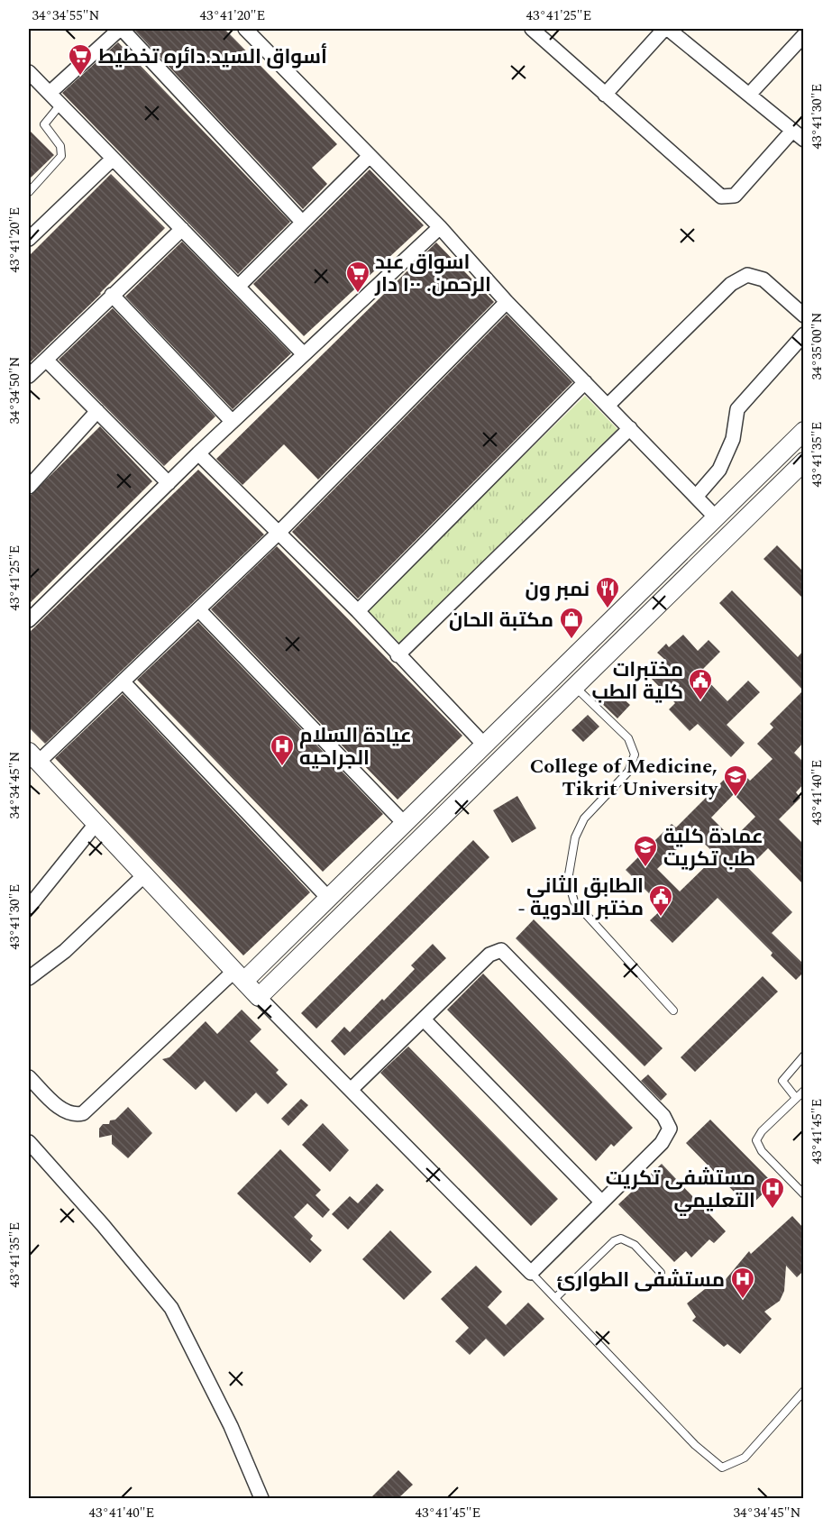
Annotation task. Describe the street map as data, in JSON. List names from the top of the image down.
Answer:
{
  "places": {
    "supermarket": ["أسواق السيد.دائره تخطيط", "اسواق عبد الرحمن. ١٠٠ دار"],
    "restaurant": ["نمبر ون"],
    "shop": ["مكتبة الحان"],
    "public building": ["مختبرات كلية الطب", "الطابق الثاني - مختبر الادوية"],
    "hospital": ["عيادة السلام الجراحيه", "مستشفى تكريت التعليمي", "مستشفى الطوارئ"],
    "school or university": ["College of Medicine, Tikrit University", "عمادة كلية طب تكريت"]
  },
  "coordinates": [
    "34°34'55\"N",
    "43°41'20\"E",
    "43°41'25\"E",
    "43°41'30\"E",
    "34°35'00\"N",
    "34°34'50\"N",
    "43°41'35\"E",
    "34°34'45\"N",
    "43°41'40\"E",
    "43°41'45\"E"
  ]
}
